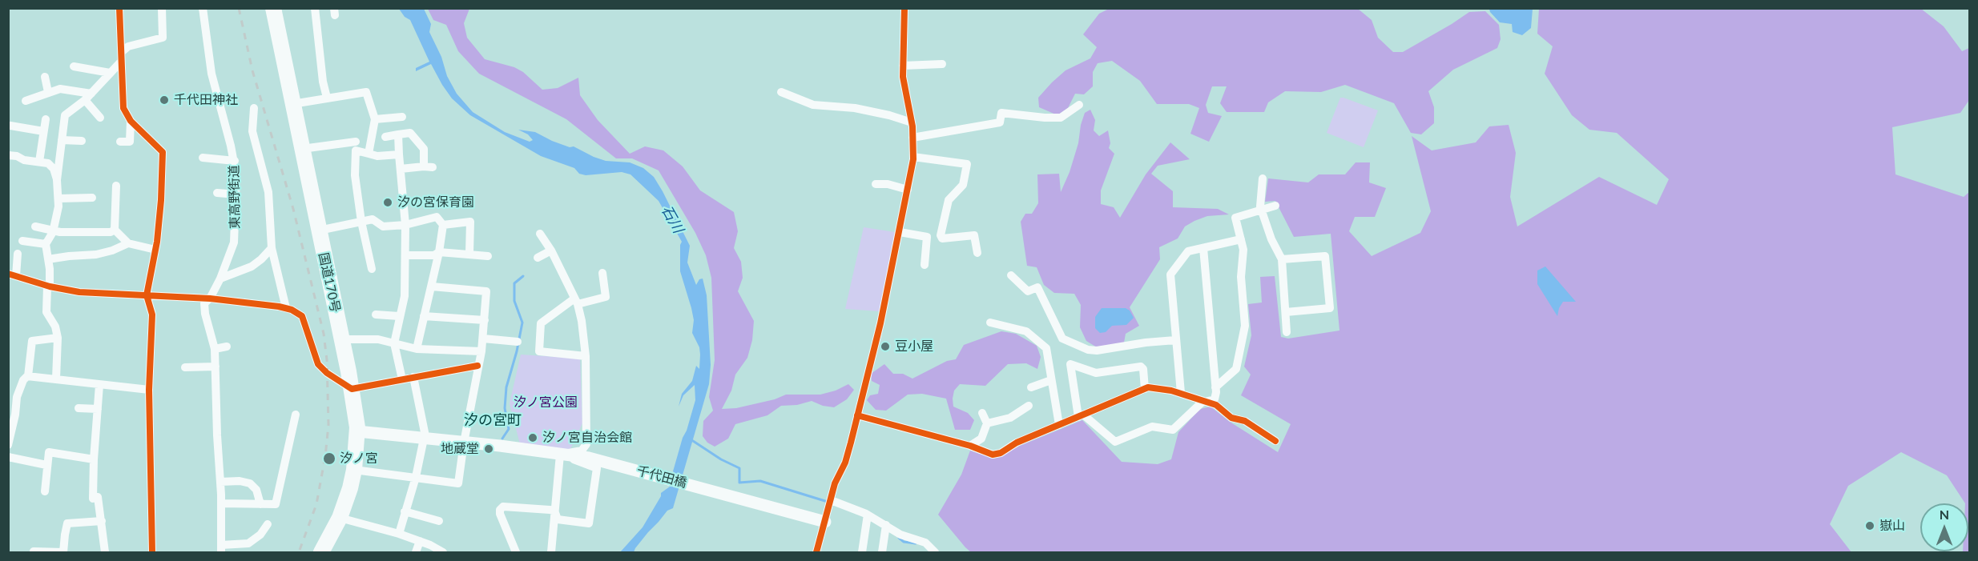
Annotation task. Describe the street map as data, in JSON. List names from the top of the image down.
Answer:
{
  "streets": {
    "highway": ["国道170号"],
    "street": ["東高野街道", "千代田橋"]
  },
  "crossings": [
    ["国道170号", "千代田橋"]
  ],
  "districts": ["汐の宮町"],
  "water": ["石川"],
  "parks": ["汐ノ宮公園"],
  "places": [
    "千代田神社",
    "汐の宮保育園",
    "豆小屋",
    "汐ノ宮自治会館",
    "地蔵堂",
    "汐ノ宮",
    "嶽山"
  ],
  "north": "top"
}
